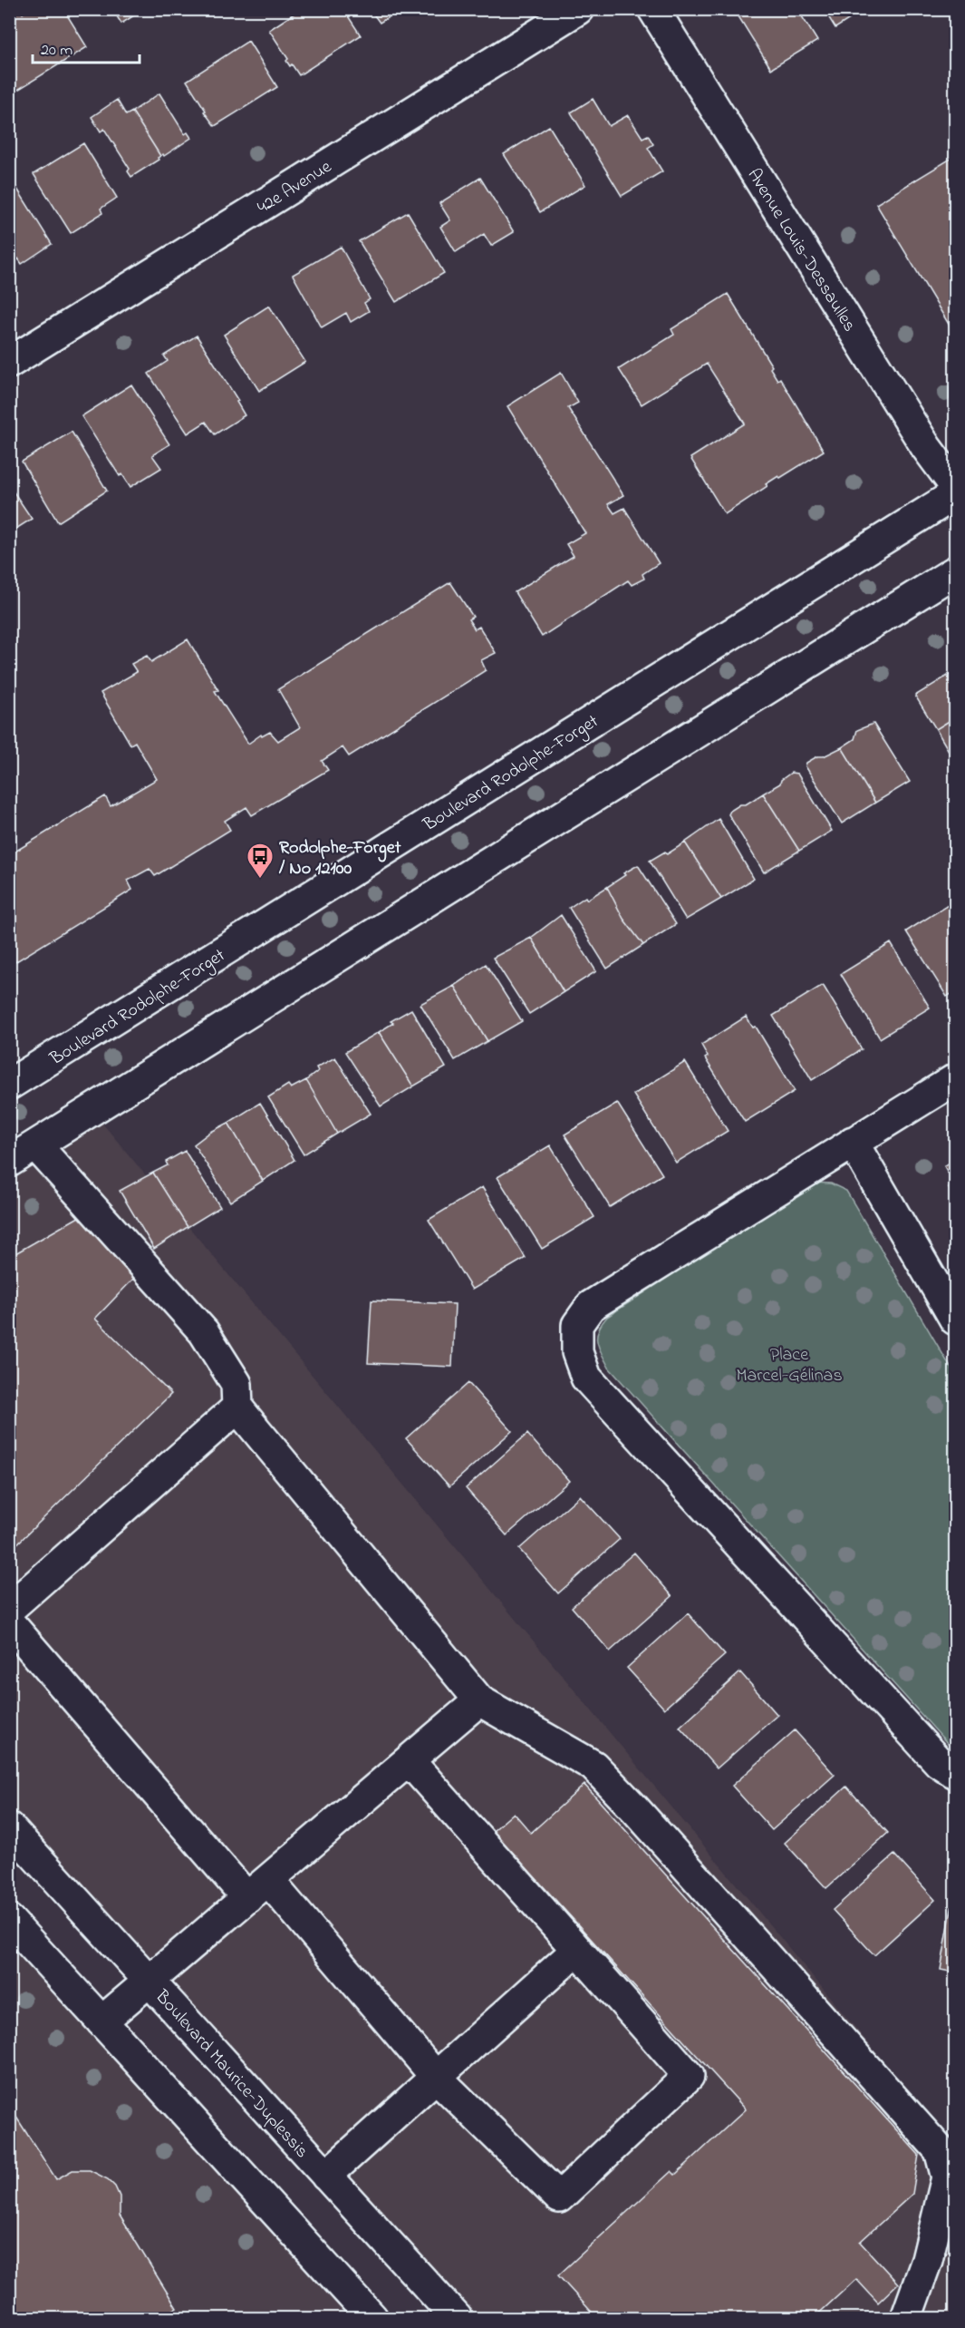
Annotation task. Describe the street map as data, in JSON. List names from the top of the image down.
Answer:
{
  "streets": {
    "street": [
      "42e Avenue",
      "Avenue Louis-Dessaulles",
      "Boulevard Rodolphe-Forget",
      "Boulevard Maurice-Duplessis"
    ]
  },
  "parks": ["Place Marcel-Gélinas"],
  "places": {
    "bus stop": ["Rodolphe-Forget / No 12100"]
  },
  "scale_bar": "20 m"
}
